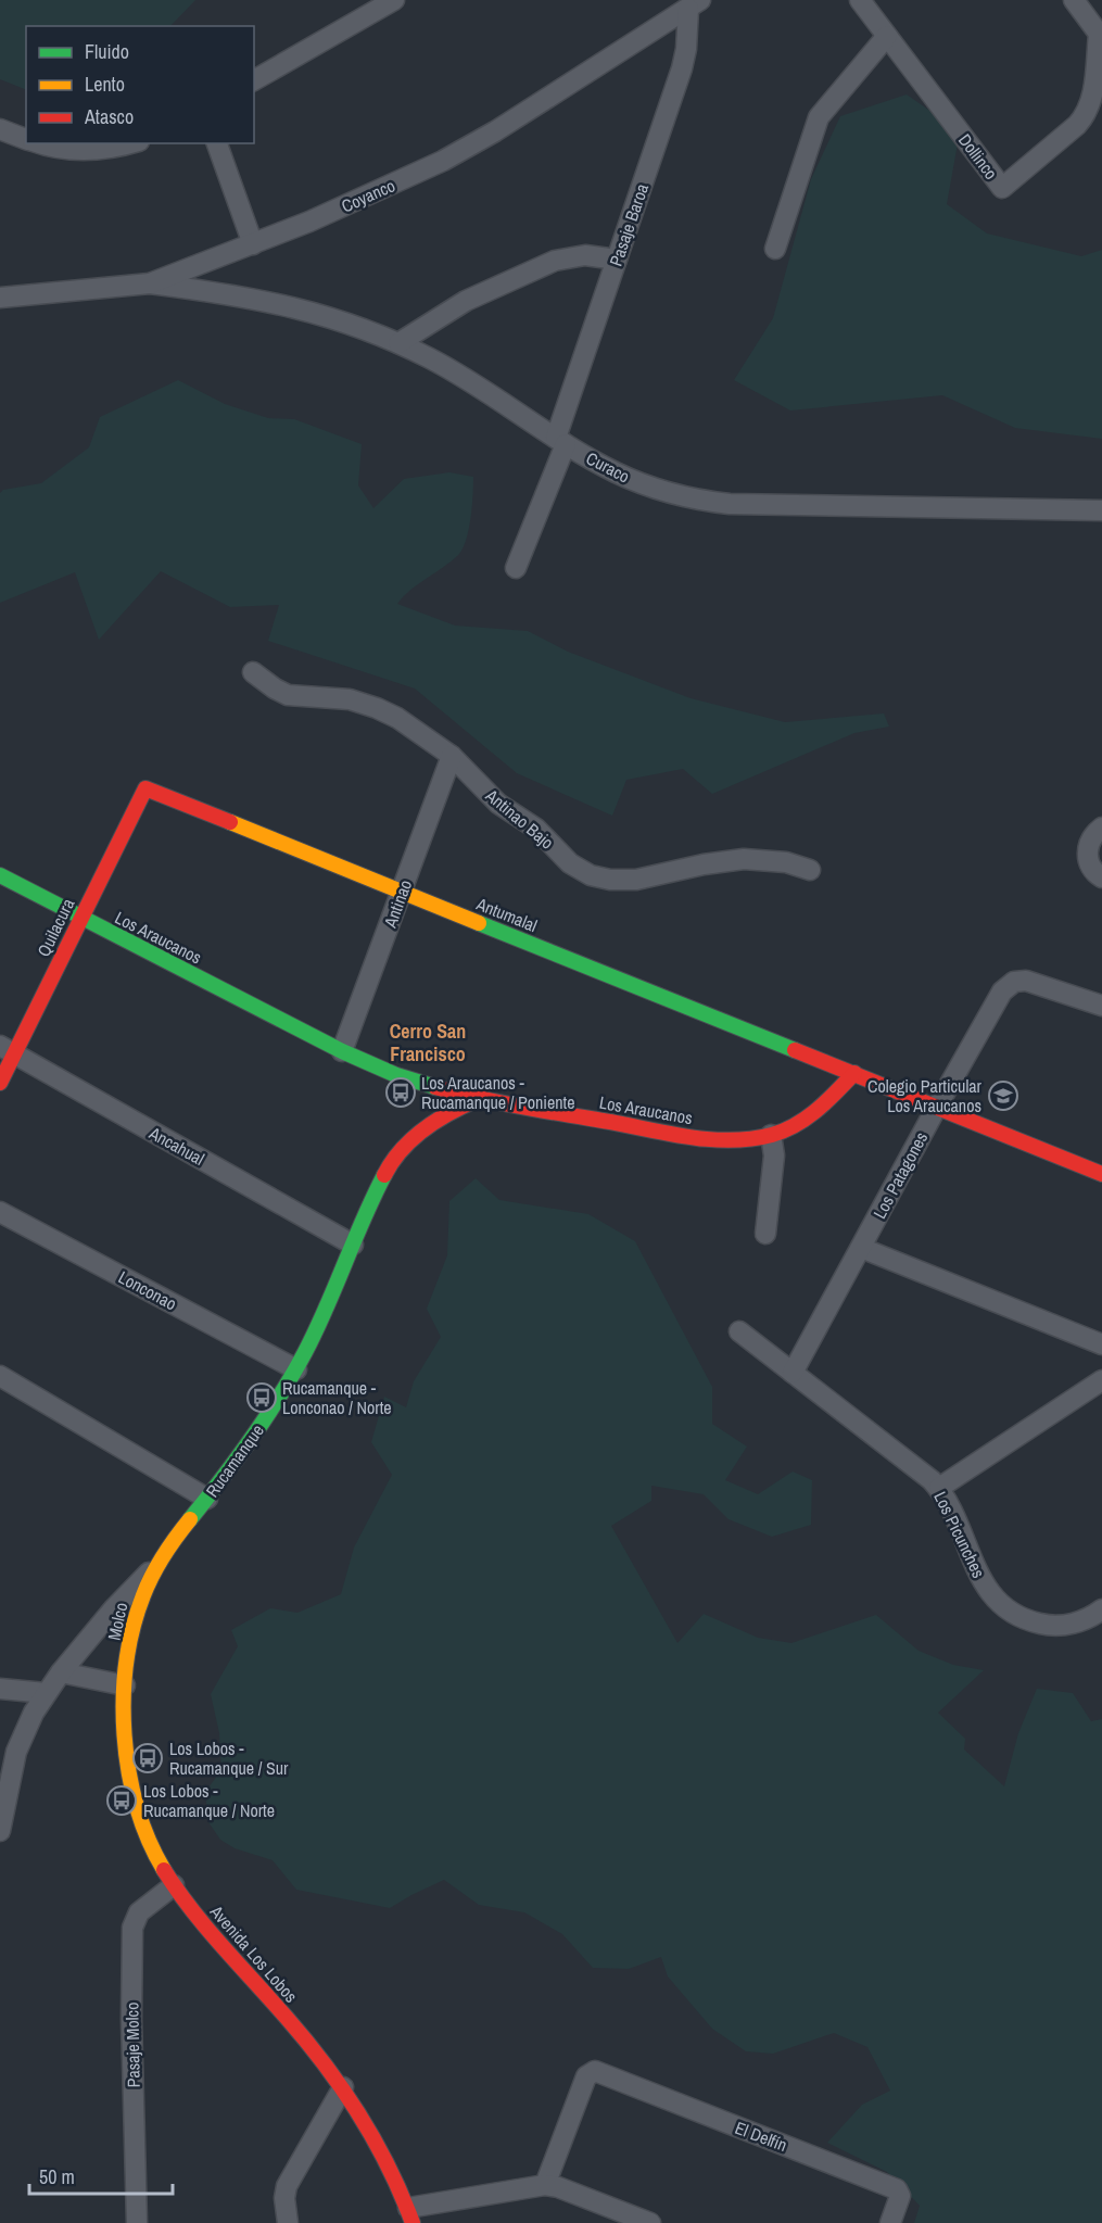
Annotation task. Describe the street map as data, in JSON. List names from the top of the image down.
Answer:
{
  "streets": {
    "street": [
      "Dollinco",
      "Coyanco",
      "Pasaje Baroa",
      "Curaco",
      "Antinao Bajo",
      "Antinao",
      "Antumalal",
      "Quilacura",
      "Los Araucanos",
      "Ancahual",
      "Los Patagones",
      "Lonconao",
      "Rucamanque",
      "Los Picunches",
      "Molco",
      "Avenida Los Lobos",
      "Pasaje Molco",
      "El Delfín"
    ]
  },
  "crossings": [
    ["Coyanco", "Pasaje Baroa"],
    ["Coyanco", "Curaco"],
    ["Pasaje Baroa", "Curaco"],
    ["Antinao Bajo", "Antinao"],
    ["Antinao", "Antumalal"],
    ["Antinao", "Los Araucanos"],
    ["Antumalal", "Quilacura"],
    ["Antumalal", "Los Araucanos"],
    ["Quilacura", "Los Araucanos"],
    ["Quilacura", "Ancahual"],
    ["Los Araucanos", "Rucamanque"],
    ["Ancahual", "Rucamanque"],
    ["Los Patagones", "Los Picunches"],
    ["Lonconao", "Rucamanque"],
    ["Rucamanque", "Molco"],
    ["Molco", "Avenida Los Lobos"],
    ["Avenida Los Lobos", "Pasaje Molco"]
  ],
  "districts": ["Cerro San Francisco"],
  "places": {
    "bus stop": [
      "Los Araucanos - Rucamanque / Poniente",
      "Rucamanque - Lonconao / Norte",
      "Los Lobos - Rucamanque / Sur",
      "Los Lobos - Rucamanque / Norte"
    ],
    "school or university": ["Colegio Particular Los Araucanos"]
  },
  "legend": ["Fluido", "Lento", "Atasco"],
  "scale_bar": "50 m"
}
